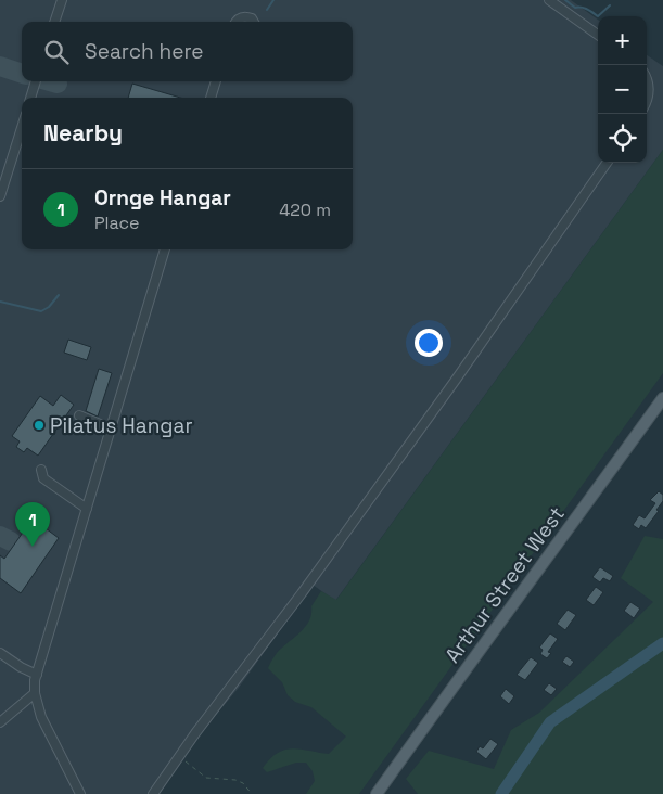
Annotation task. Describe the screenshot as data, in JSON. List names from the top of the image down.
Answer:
{
  "streets": {
    "main road": ["Arthur Street West"]
  },
  "places": ["Pilatus Hangar"],
  "page": {
    "map_buttons": ["+", "−"],
    "search": "Search here",
    "heading": "Nearby",
    "list": [
      {
        "mark": "1",
        "name": "Ornge Hangar",
        "note": "Place",
        "value": "420 m"
      }
    ],
    "pins": "1"
  }
}
